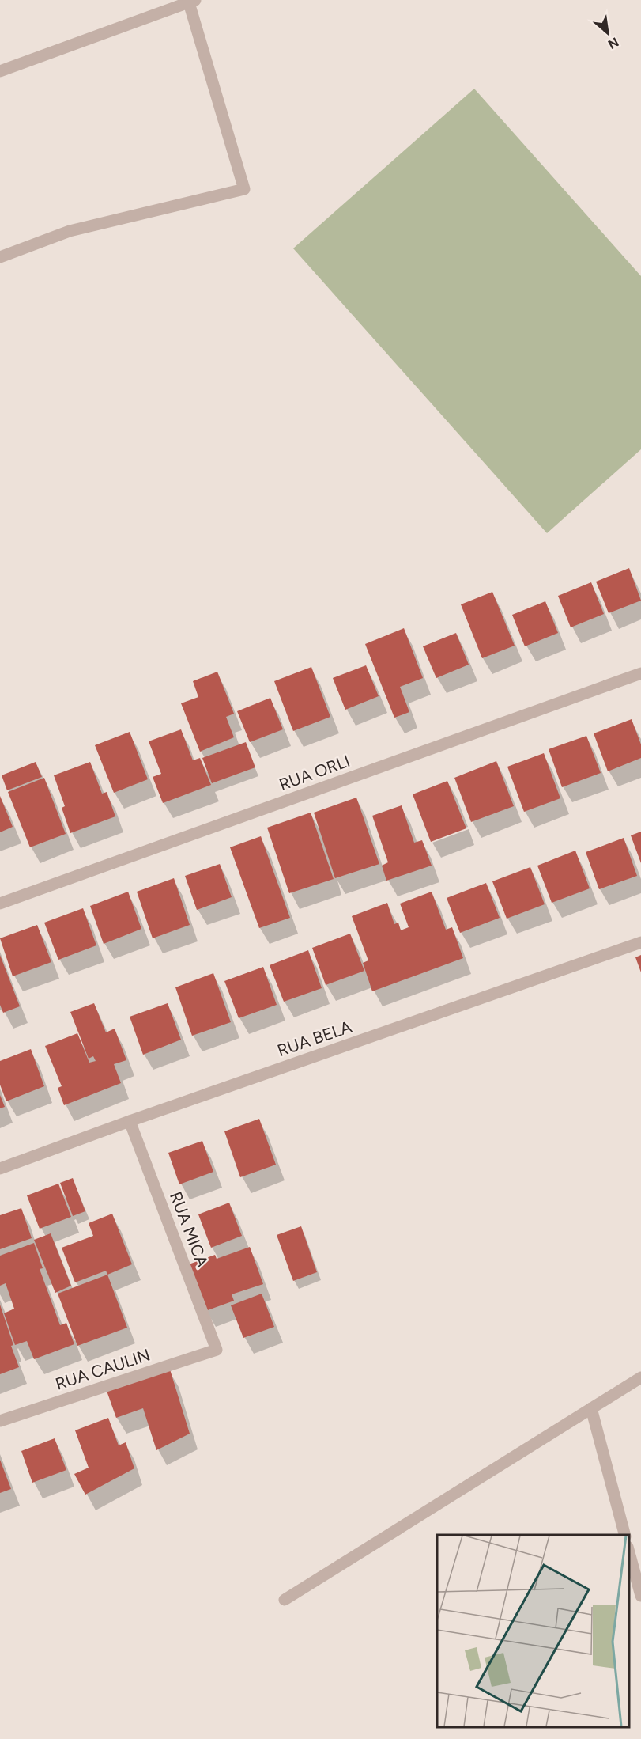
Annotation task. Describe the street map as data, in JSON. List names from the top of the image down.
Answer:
{
  "streets": {
    "street": [
      "RUA ORLI",
      "RUA BELA",
      "RUA MICA",
      "RUA CAULIN"
    ]
  },
  "crossings": [
    ["RUA BELA", "RUA MICA"],
    ["RUA MICA", "RUA CAULIN"]
  ],
  "north": "bottom right"
}
